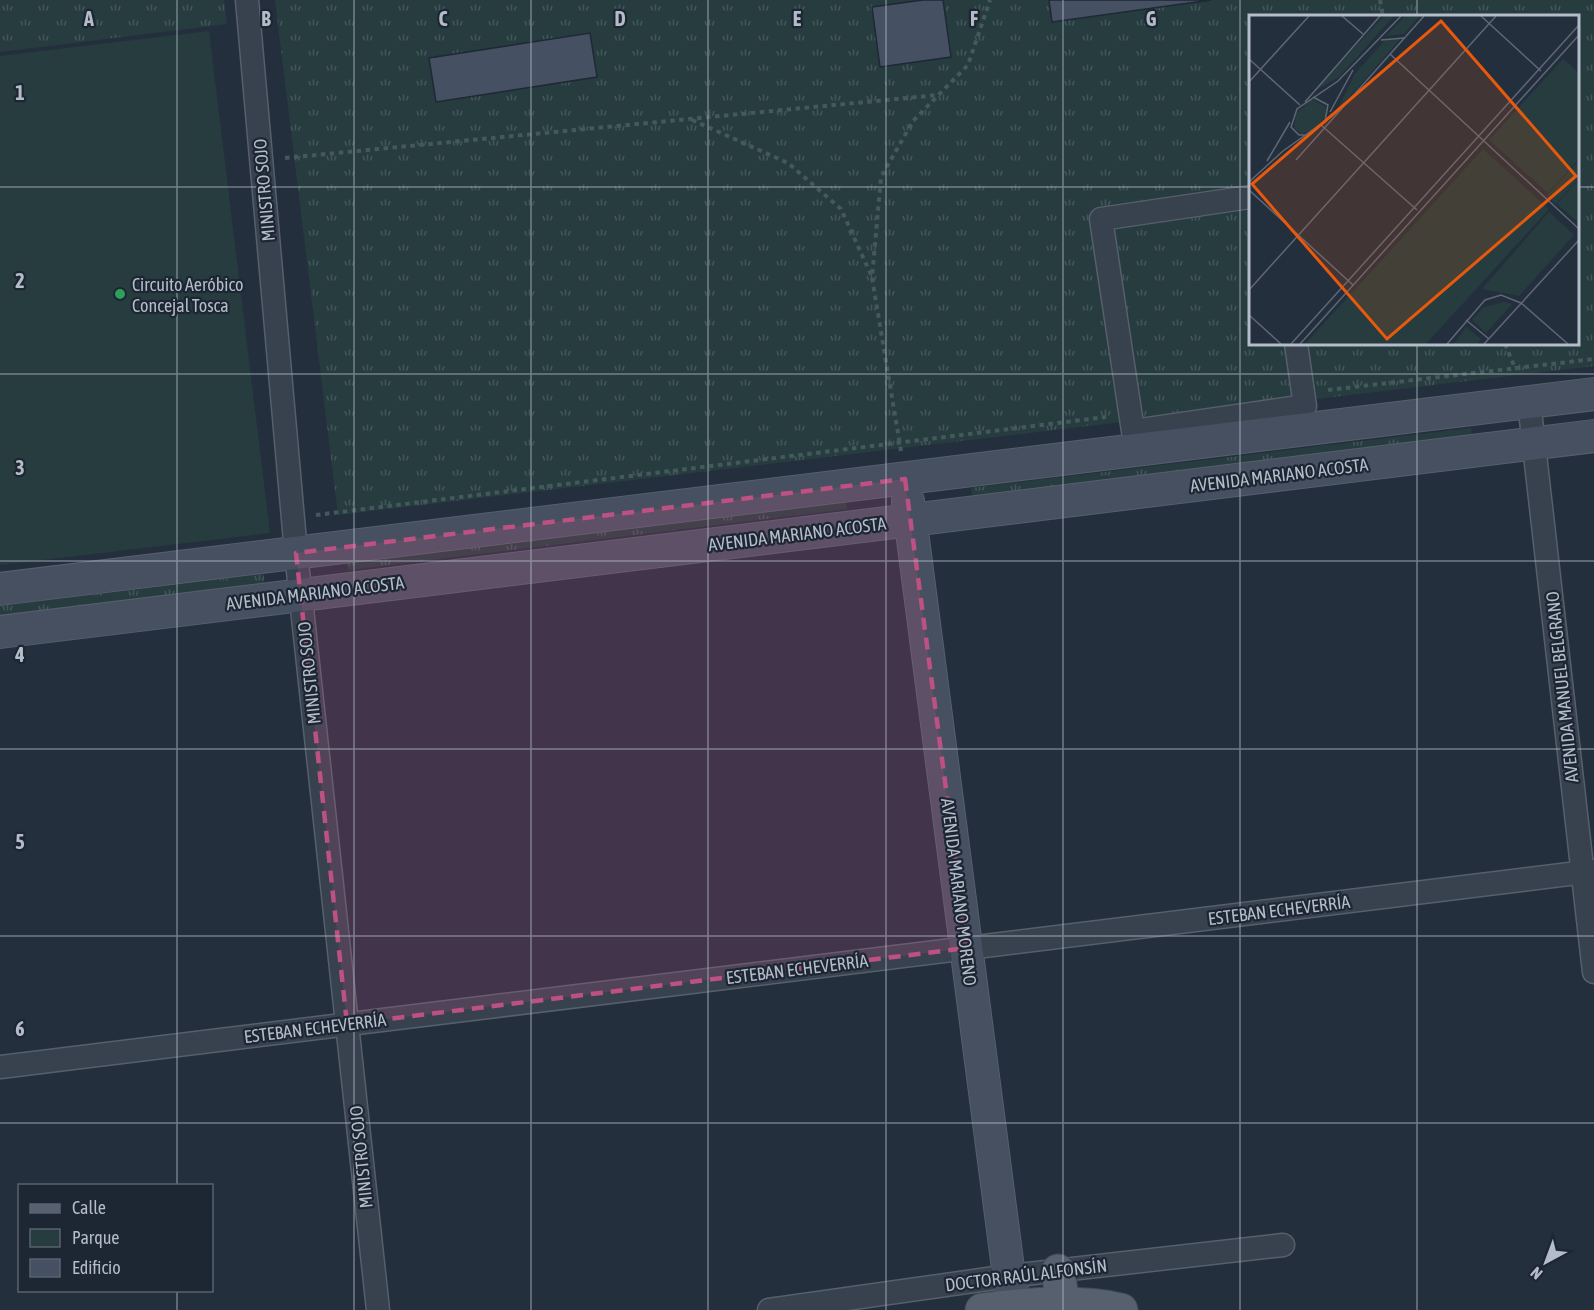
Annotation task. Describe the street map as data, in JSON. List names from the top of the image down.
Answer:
{
  "streets": {
    "main road": ["AVENIDA MARIANO ACOSTA", "AVENIDA MARIANO MORENO"],
    "street": [
      "MINISTRO SOJO",
      "AVENIDA MANUEL BELGRANO",
      "ESTEBAN ECHEVERRÍA",
      "DOCTOR RAÚL ALFONSÍN"
    ]
  },
  "crossings": [
    ["MINISTRO SOJO", "AVENIDA MARIANO ACOSTA"],
    ["MINISTRO SOJO", "ESTEBAN ECHEVERRÍA"],
    ["AVENIDA MARIANO ACOSTA", "AVENIDA MANUEL BELGRANO"],
    ["AVENIDA MARIANO ACOSTA", "AVENIDA MARIANO MORENO"],
    ["AVENIDA MANUEL BELGRANO", "ESTEBAN ECHEVERRÍA"],
    ["AVENIDA MARIANO MORENO", "ESTEBAN ECHEVERRÍA"],
    ["AVENIDA MARIANO MORENO", "DOCTOR RAÚL ALFONSÍN"]
  ],
  "places": ["Circuito Aeróbico Concejal Tosca"],
  "legend": ["Calle", "Parque", "Edificio"],
  "north": "bottom left",
  "grid": {
    "columns": [
      "A",
      "B",
      "C",
      "D",
      "E",
      "F",
      "G"
    ],
    "rows": [
      "1",
      "2",
      "3",
      "4",
      "5",
      "6"
    ]
  }
}
